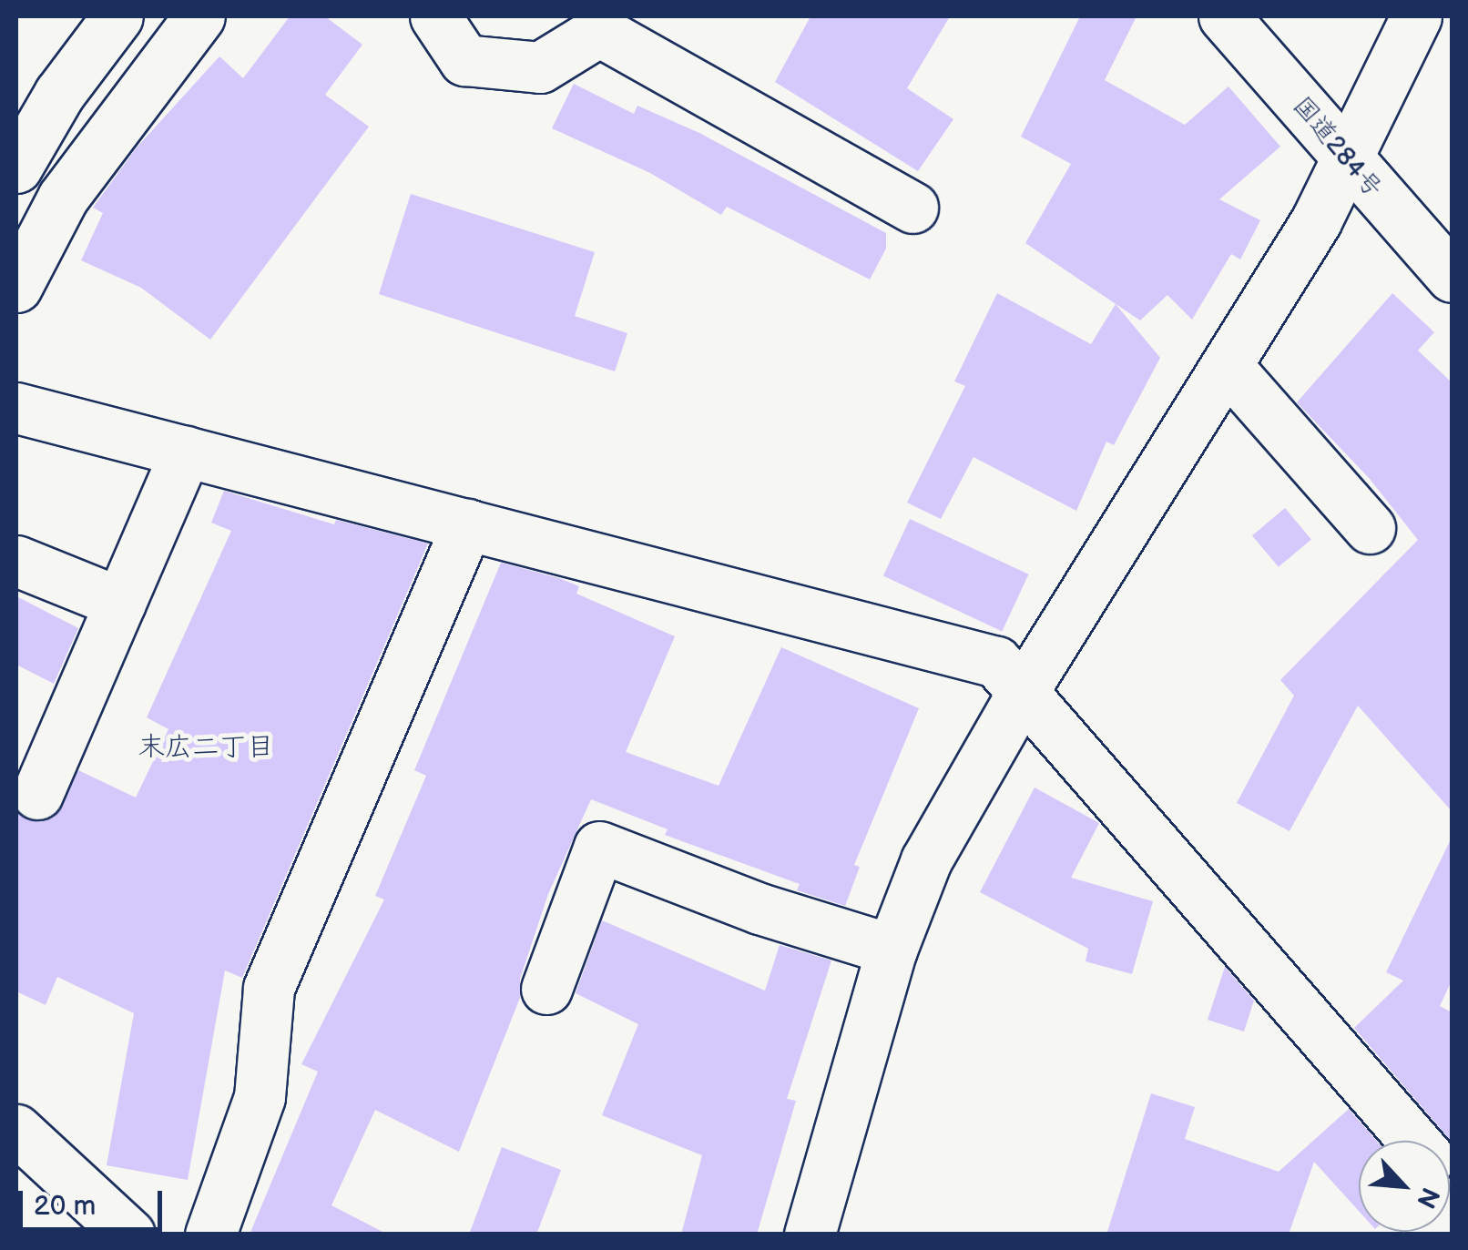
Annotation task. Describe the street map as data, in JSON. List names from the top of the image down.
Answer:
{
  "streets": {
    "main road": ["国道284号"]
  },
  "districts": ["末広二丁目"],
  "scale_bar": "20 m",
  "north": "bottom right"
}
